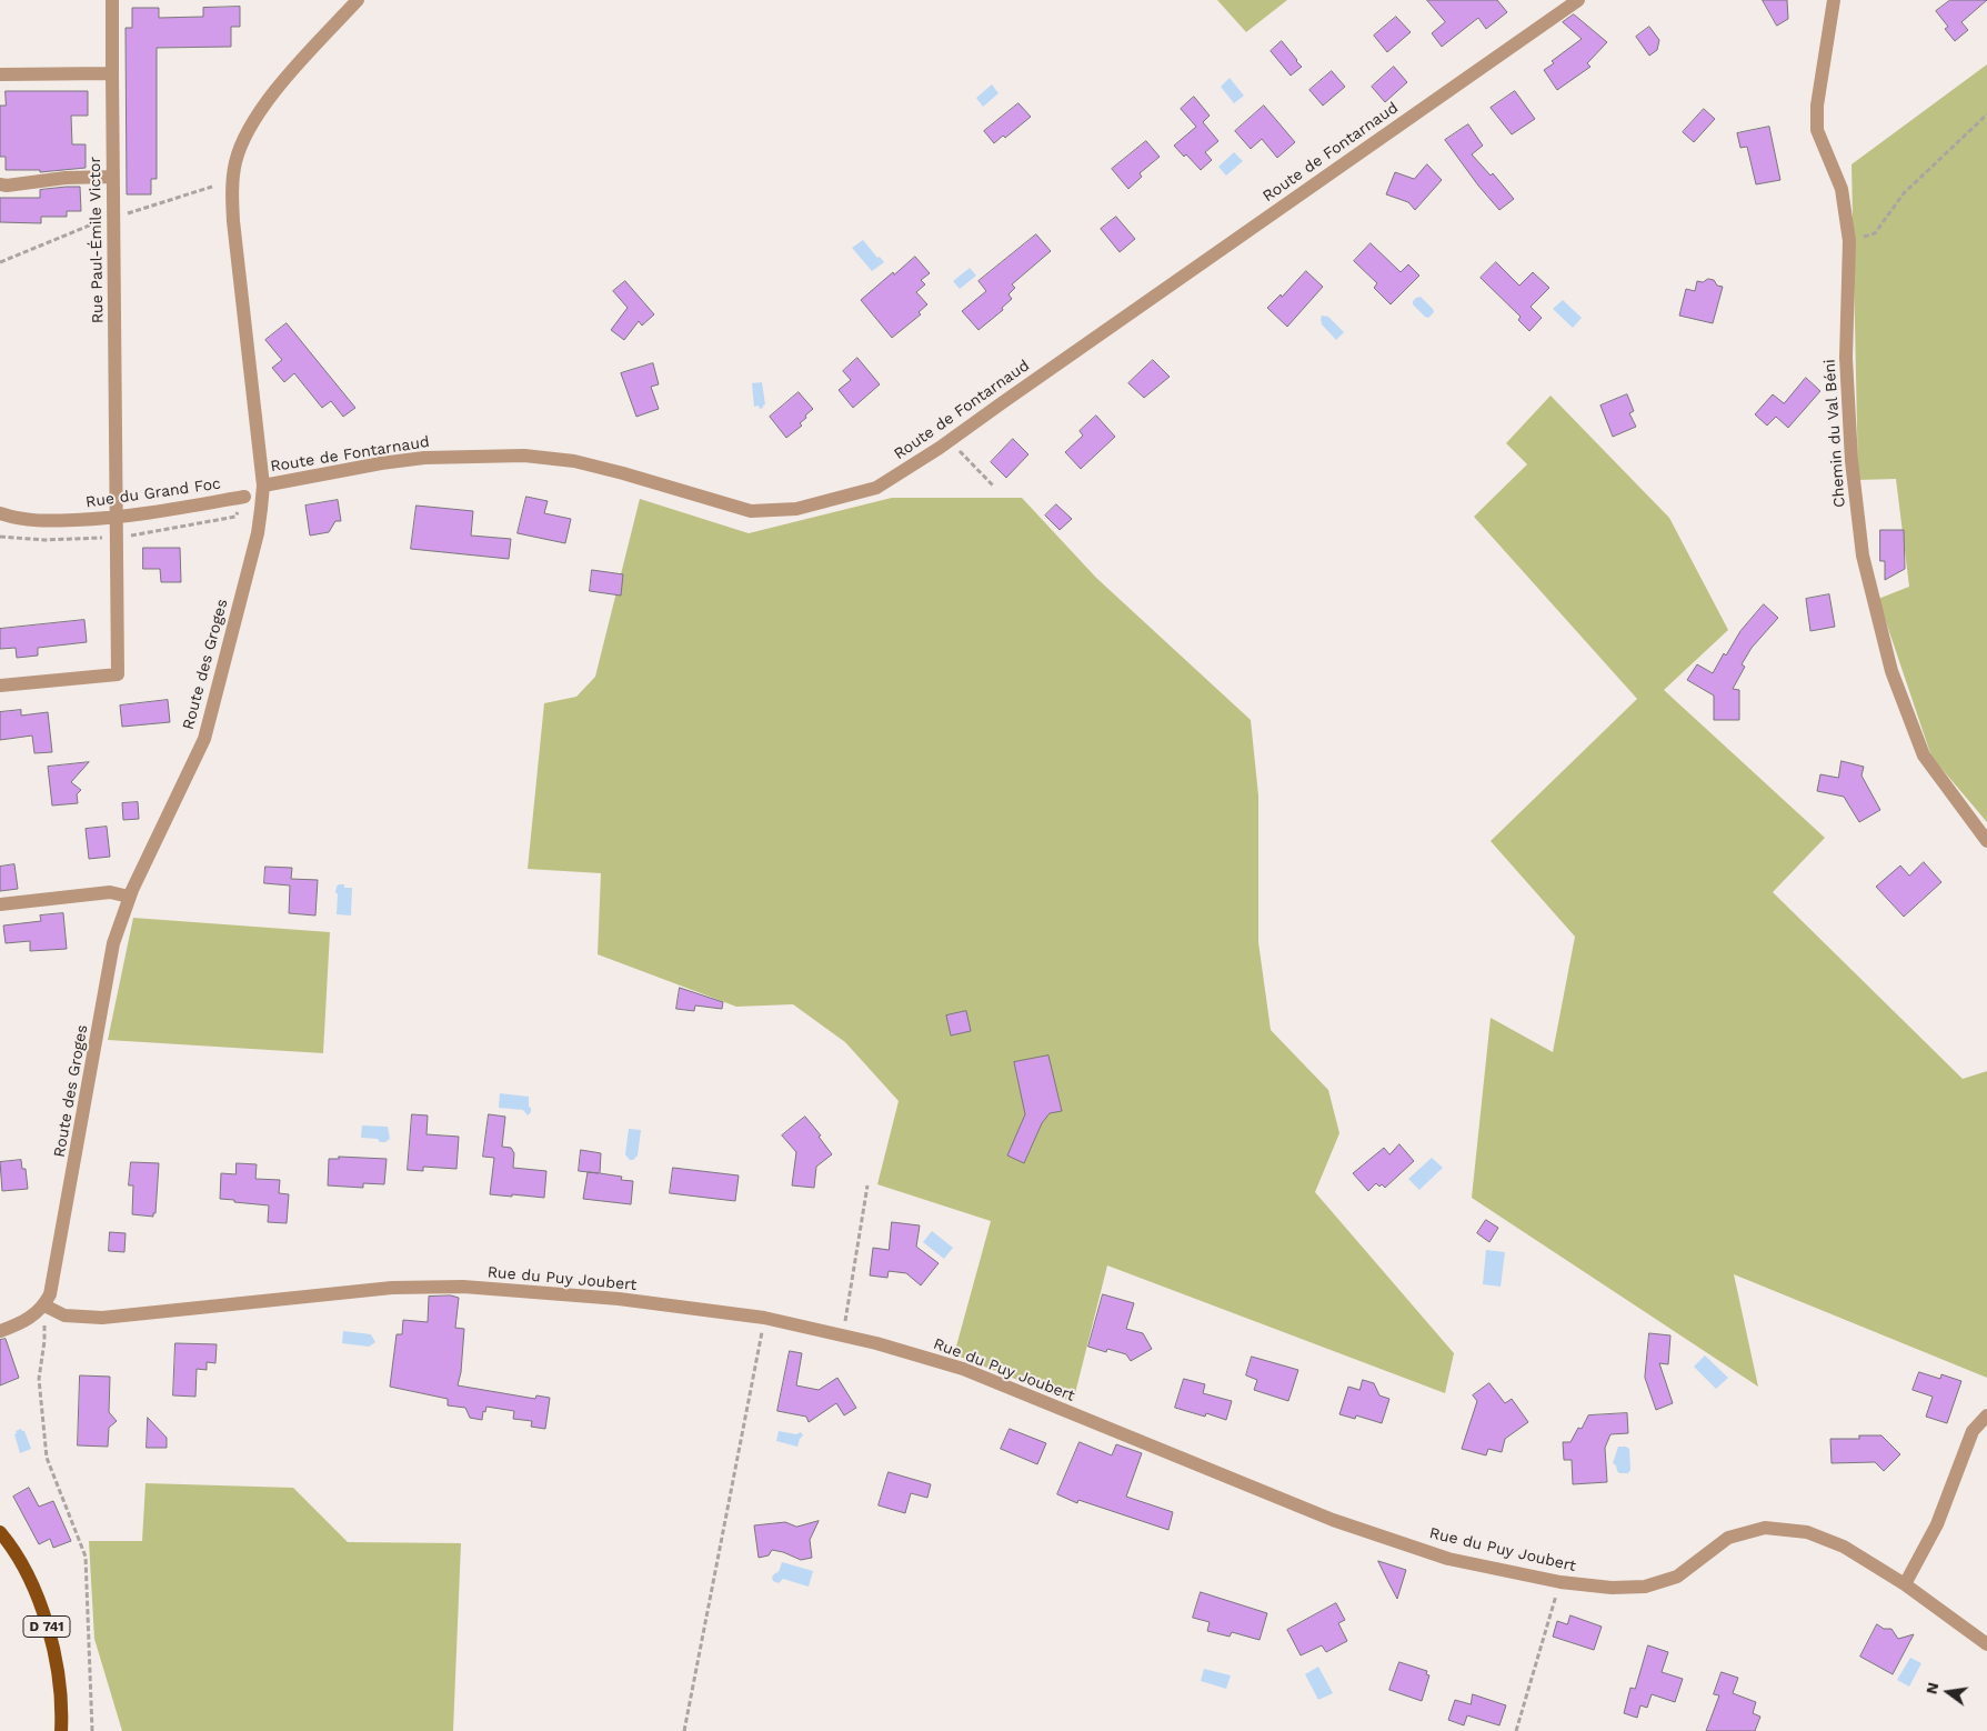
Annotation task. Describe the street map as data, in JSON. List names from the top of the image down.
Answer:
{
  "streets": {
    "main road": ["D 741"],
    "street": [
      "Route de Fontarnaud",
      "Rue Paul-Émile Victor",
      "Chemin du Val Béni",
      "Rue du Grand Foc",
      "Route des Groges",
      "Rue du Puy Joubert"
    ]
  },
  "crossings": [
    ["Route de Fontarnaud", "Route des Groges"],
    ["Rue Paul-Émile Victor", "Rue du Grand Foc"],
    ["Route des Groges", "Rue du Puy Joubert"]
  ],
  "north": "left"
}
